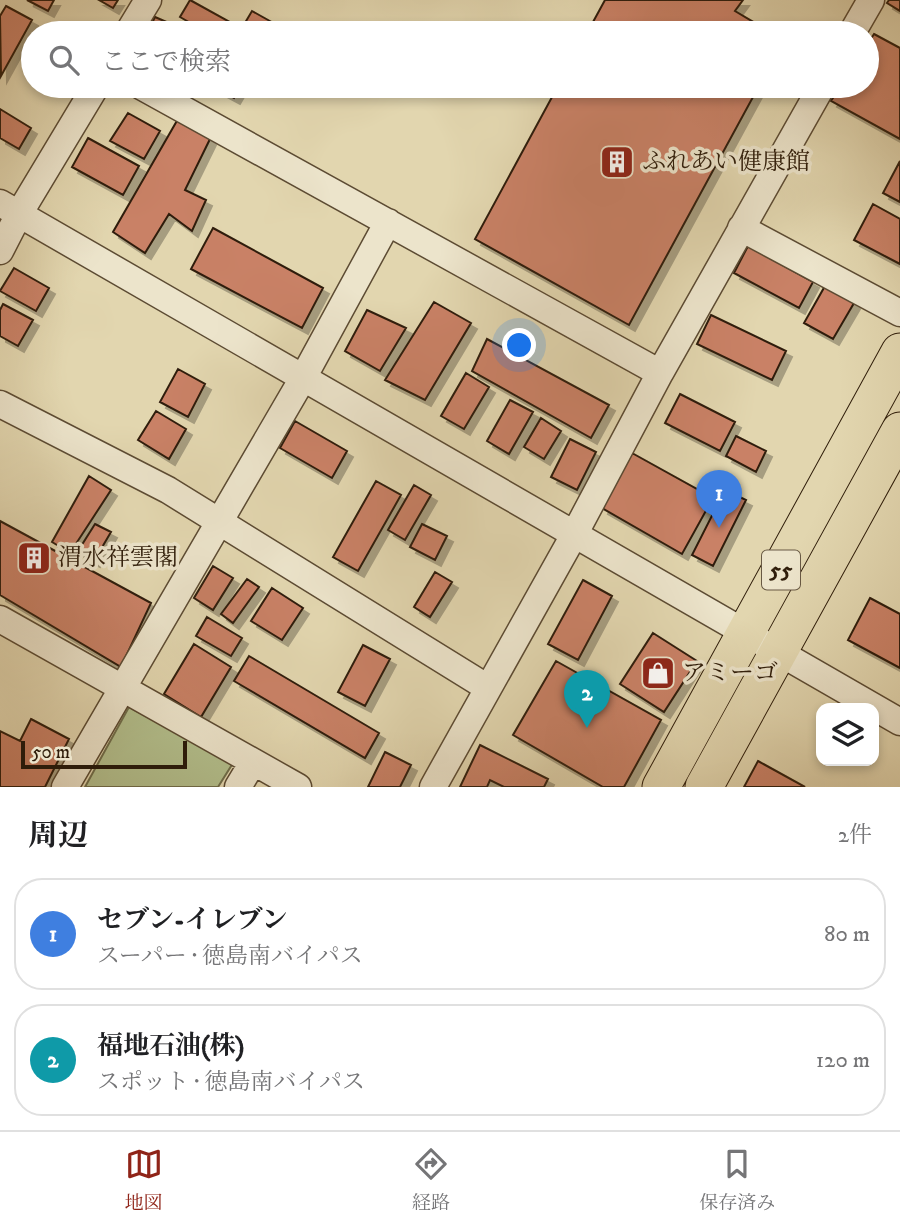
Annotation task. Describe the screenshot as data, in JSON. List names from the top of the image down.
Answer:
{
  "streets": {
    "highway": ["55"]
  },
  "places": {
    "building": ["ふれあい健康館", "渭水祥雲閣"],
    "shop": ["アミーゴ"]
  },
  "scale_bar": "50 m",
  "page": {
    "search": "ここで検索",
    "pins": ["1", "2"],
    "scale": "50 m",
    "heading": ["周辺", "2件"],
    "list": [
      {
        "mark": "1",
        "name": "セブン-イレブン",
        "note": "スーパー · 徳島南バイパス",
        "value": "80 m"
      },
      {
        "mark": "2",
        "name": "福地石油(株)",
        "note": "スポット · 徳島南バイパス",
        "value": "120 m"
      }
    ],
    "nav": ["地図", "経路", "保存済み"]
  }
}
